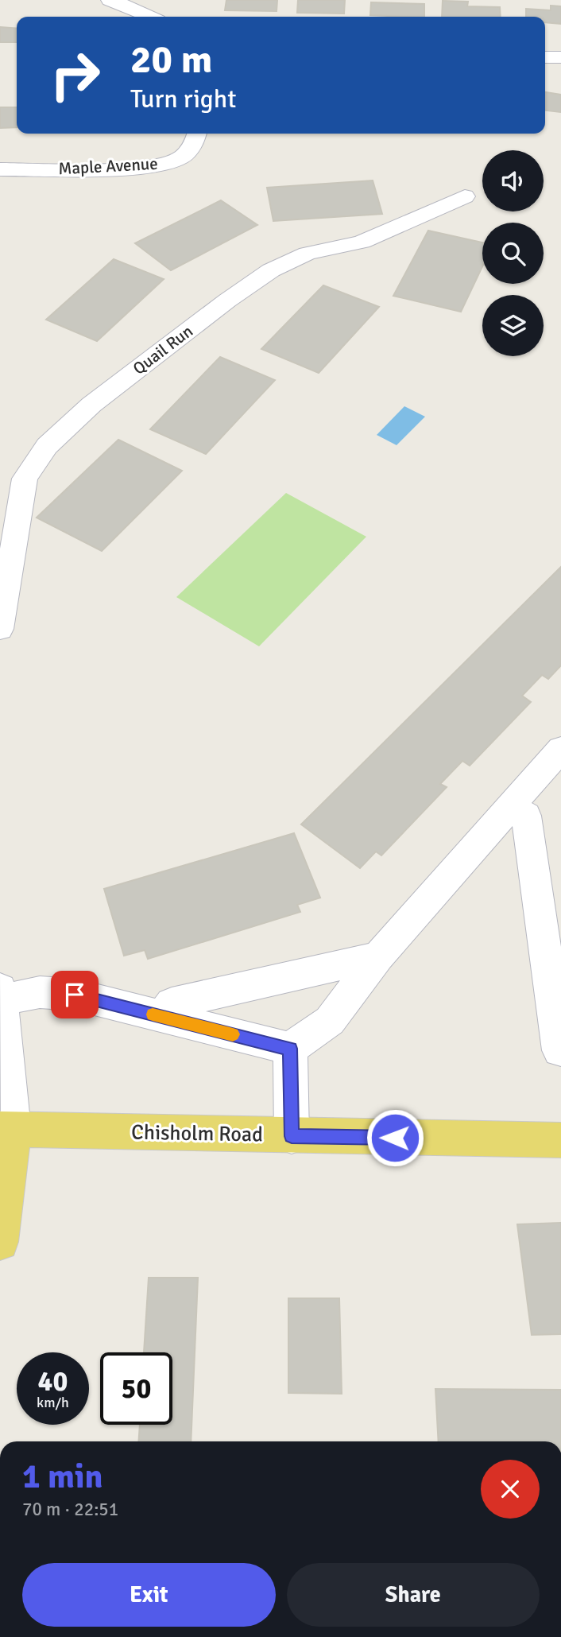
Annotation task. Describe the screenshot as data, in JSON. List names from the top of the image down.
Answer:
{
  "streets": {
    "main road": ["Chisholm Road"],
    "street": ["Maple Avenue", "Quail Run"]
  },
  "page": {
    "turn": ["20 m", "Turn right"],
    "speed": "40 km/h",
    "limit": "50",
    "heading": ["1 min", "70 m · 22:51"],
    "buttons": ["Exit", "Share"]
  }
}
